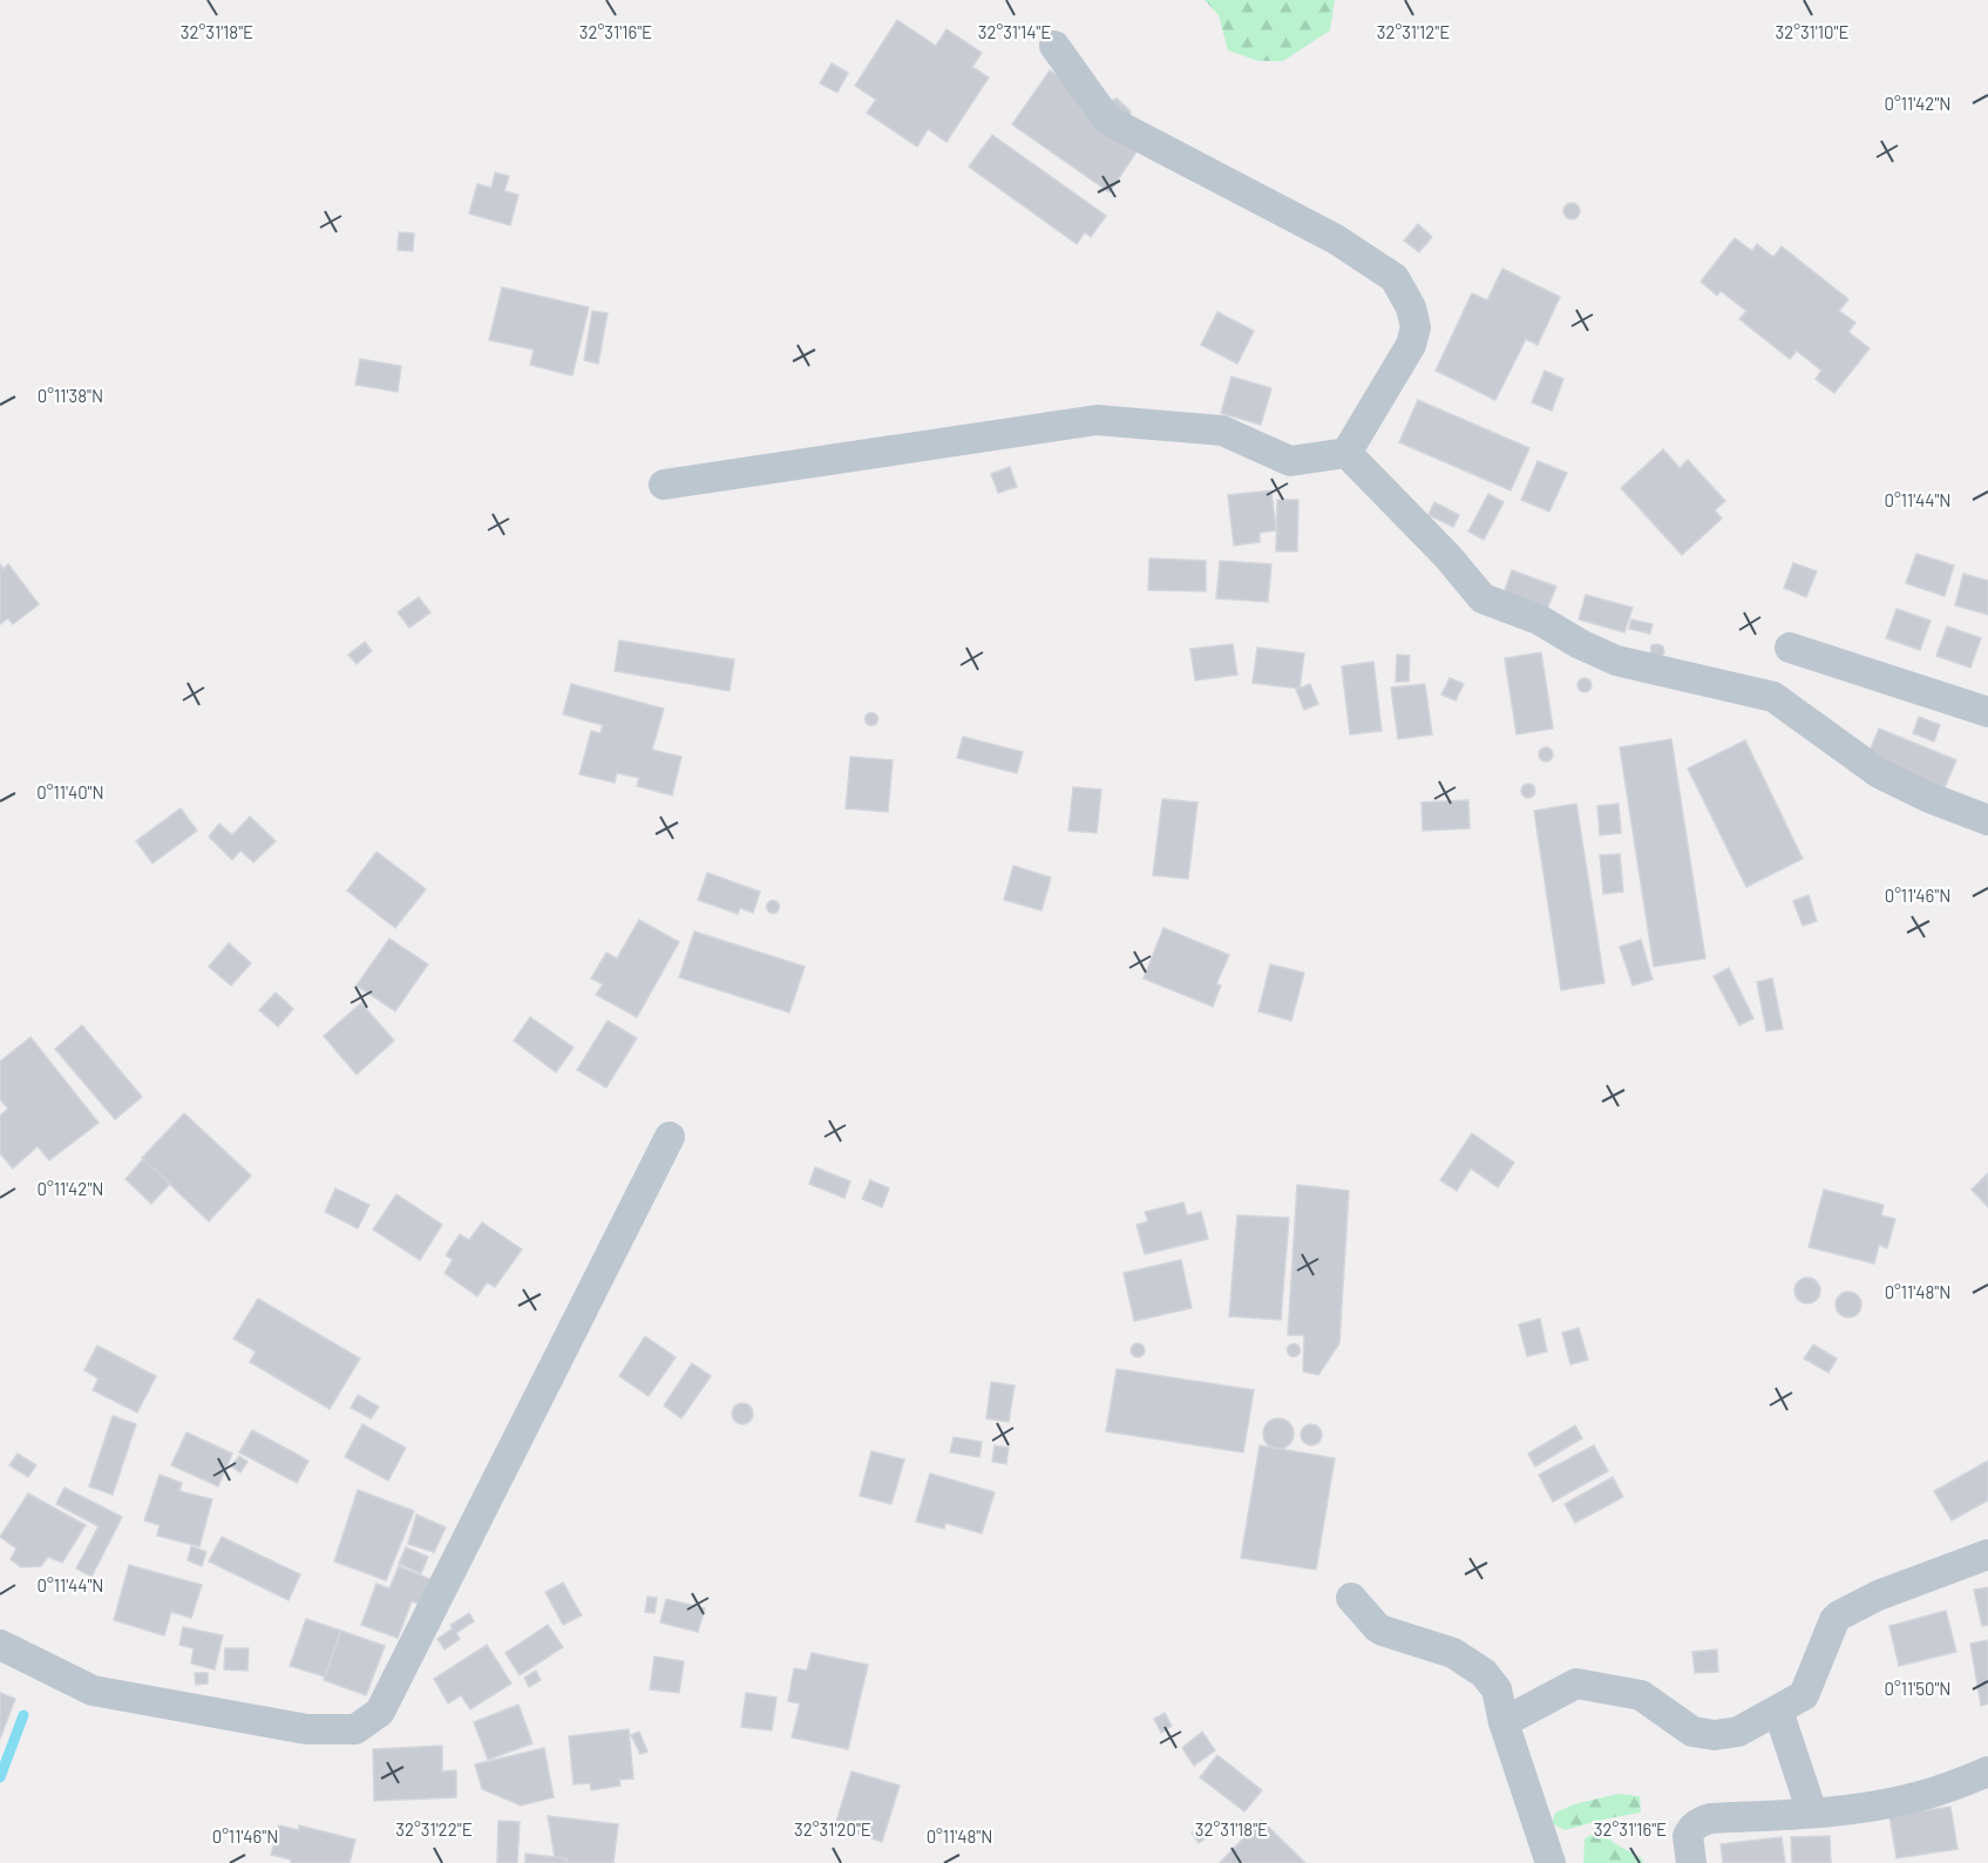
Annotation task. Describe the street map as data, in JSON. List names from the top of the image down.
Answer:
{
  "coordinates": [
    "32°31'18\"E",
    "32°31'16\"E",
    "32°31'14\"E",
    "32°31'12\"E",
    "32°31'10\"E",
    "0°11'42\"N",
    "0°11'38\"N",
    "0°11'44\"N",
    "0°11'40\"N",
    "0°11'46\"N",
    "0°11'48\"N",
    "0°11'50\"N",
    "32°31'22\"E",
    "32°31'20\"E"
  ]
}
